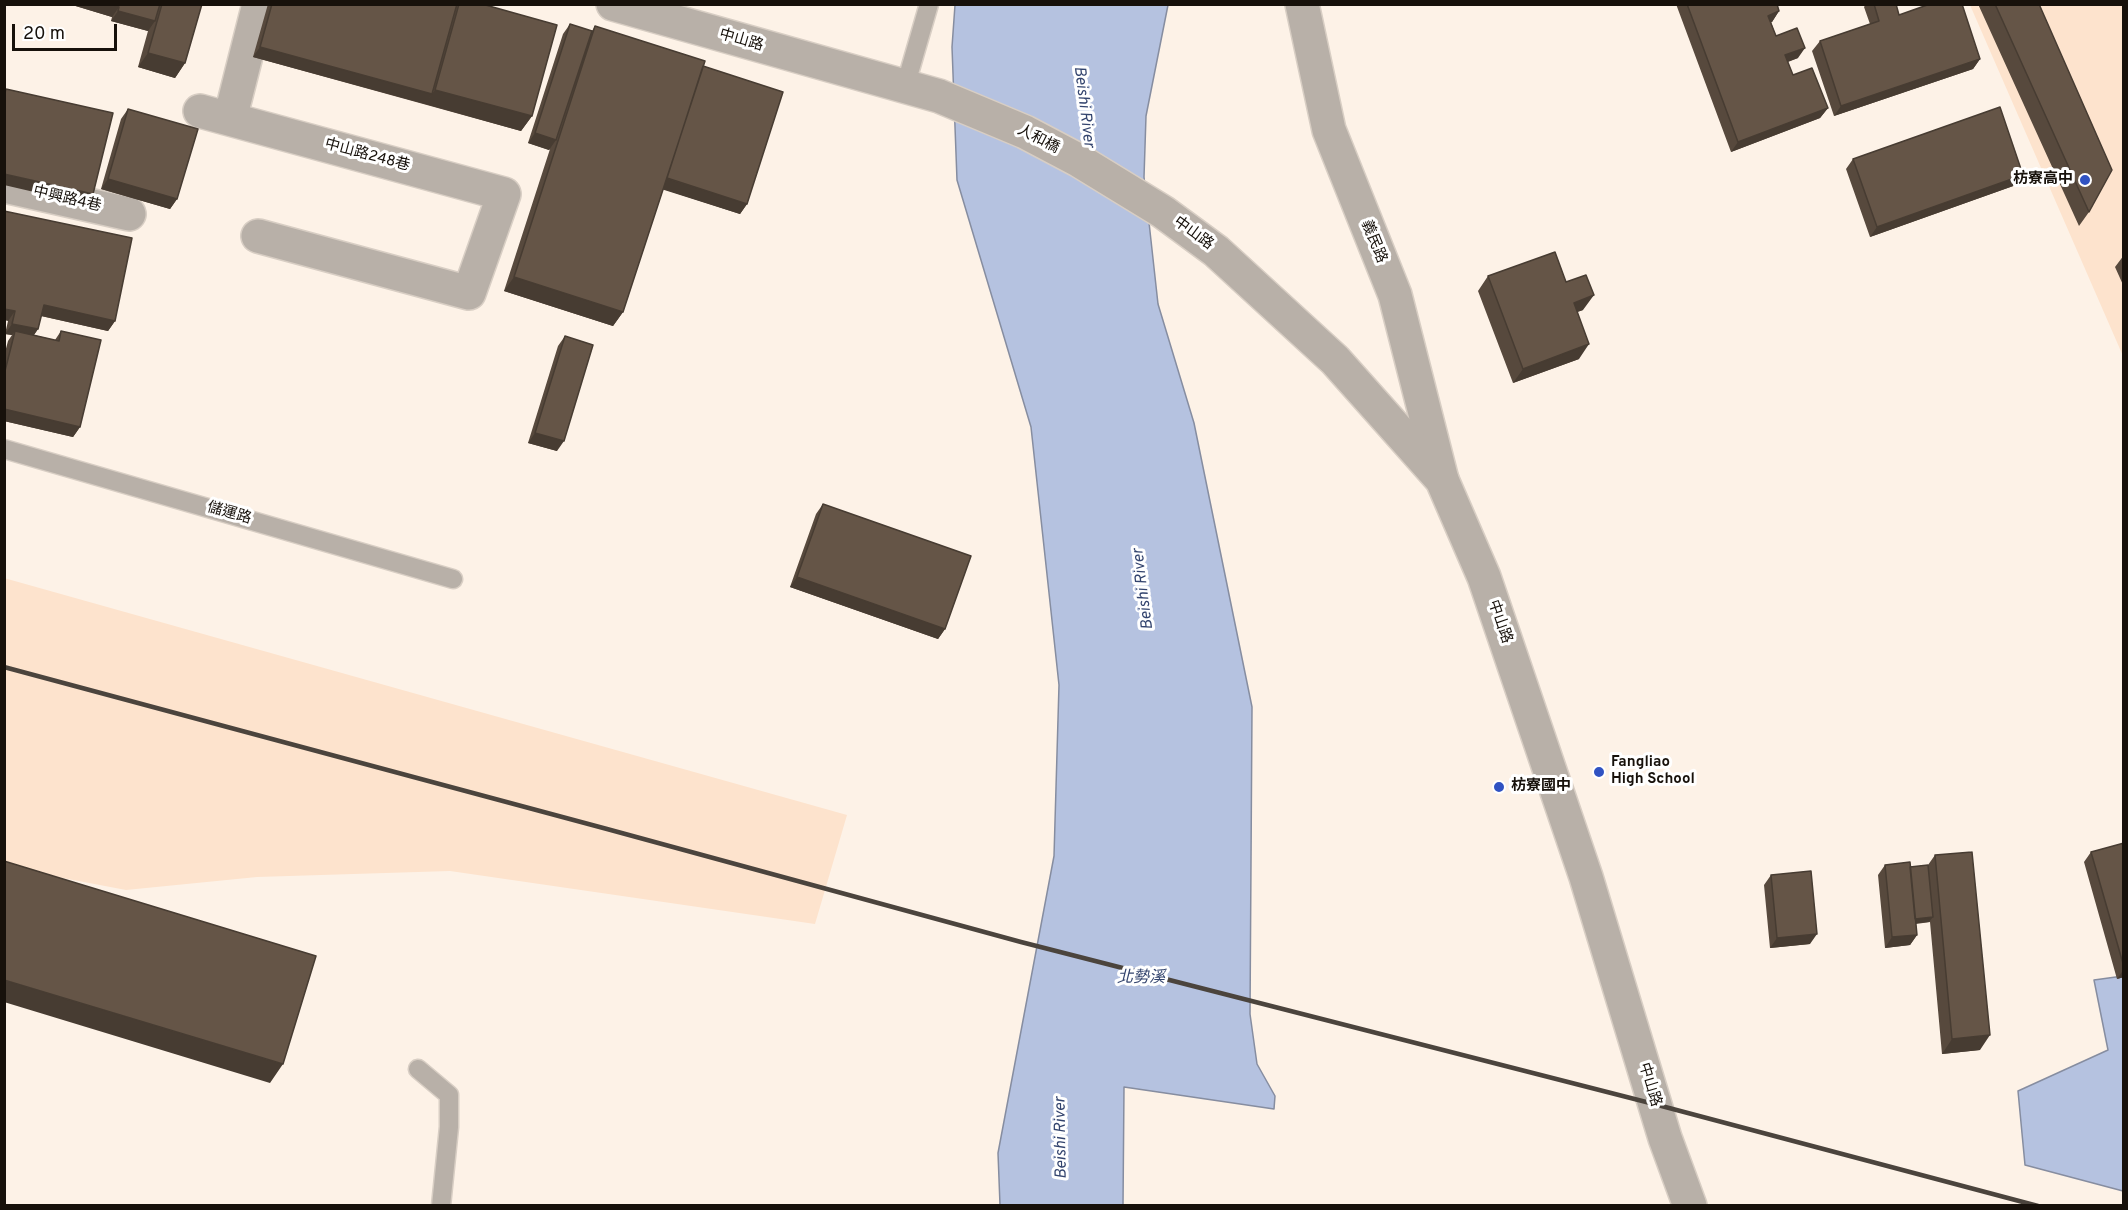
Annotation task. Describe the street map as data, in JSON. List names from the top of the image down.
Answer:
{
  "streets": {
    "street": [
      "中山路",
      "人和橋",
      "中山路248巷",
      "中興路4巷",
      "義民路"
    ],
    "lane": ["儲運路"]
  },
  "crossings": [
    ["中山路", "人和橋"],
    ["中山路", "義民路"]
  ],
  "water": ["Beishi River", "北勢溪"],
  "places": ["枋寮高中", "Fangliao High School", "枋寮國中"],
  "scale_bar": "20 m"
}
